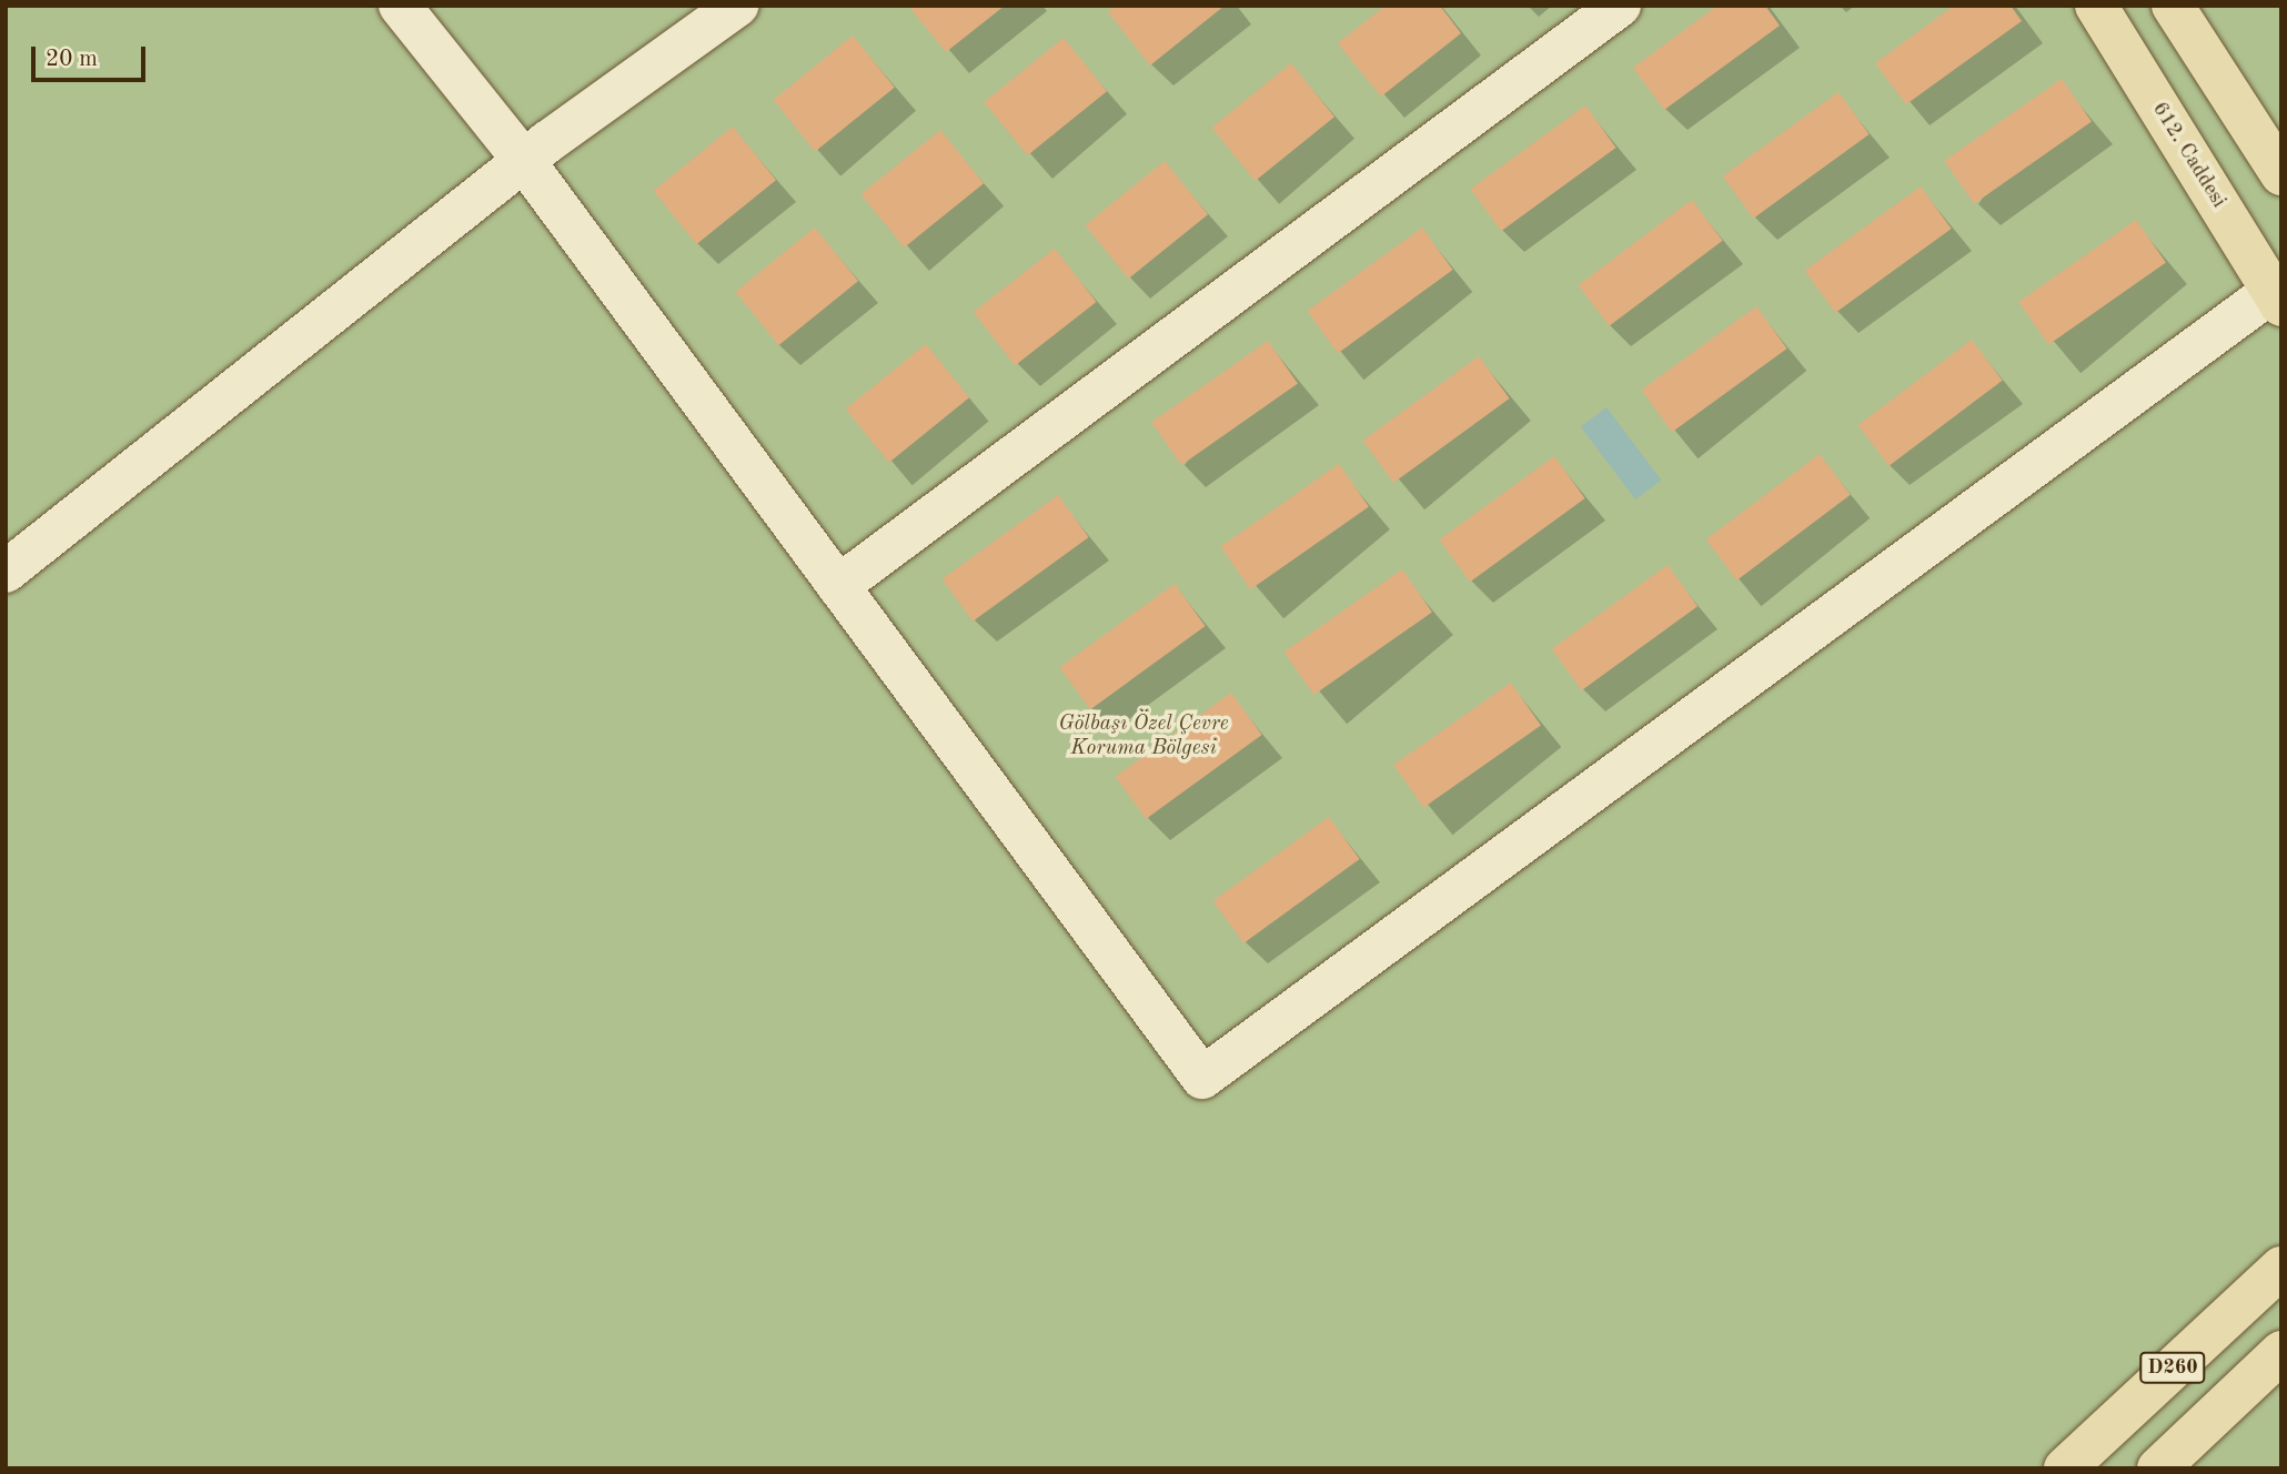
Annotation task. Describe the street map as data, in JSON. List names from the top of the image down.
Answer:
{
  "streets": {
    "main road": ["612. Caddesi", "D260"]
  },
  "parks": ["Gölbaşı Özel Çevre Koruma Bölgesi"],
  "scale_bar": "20 m"
}
